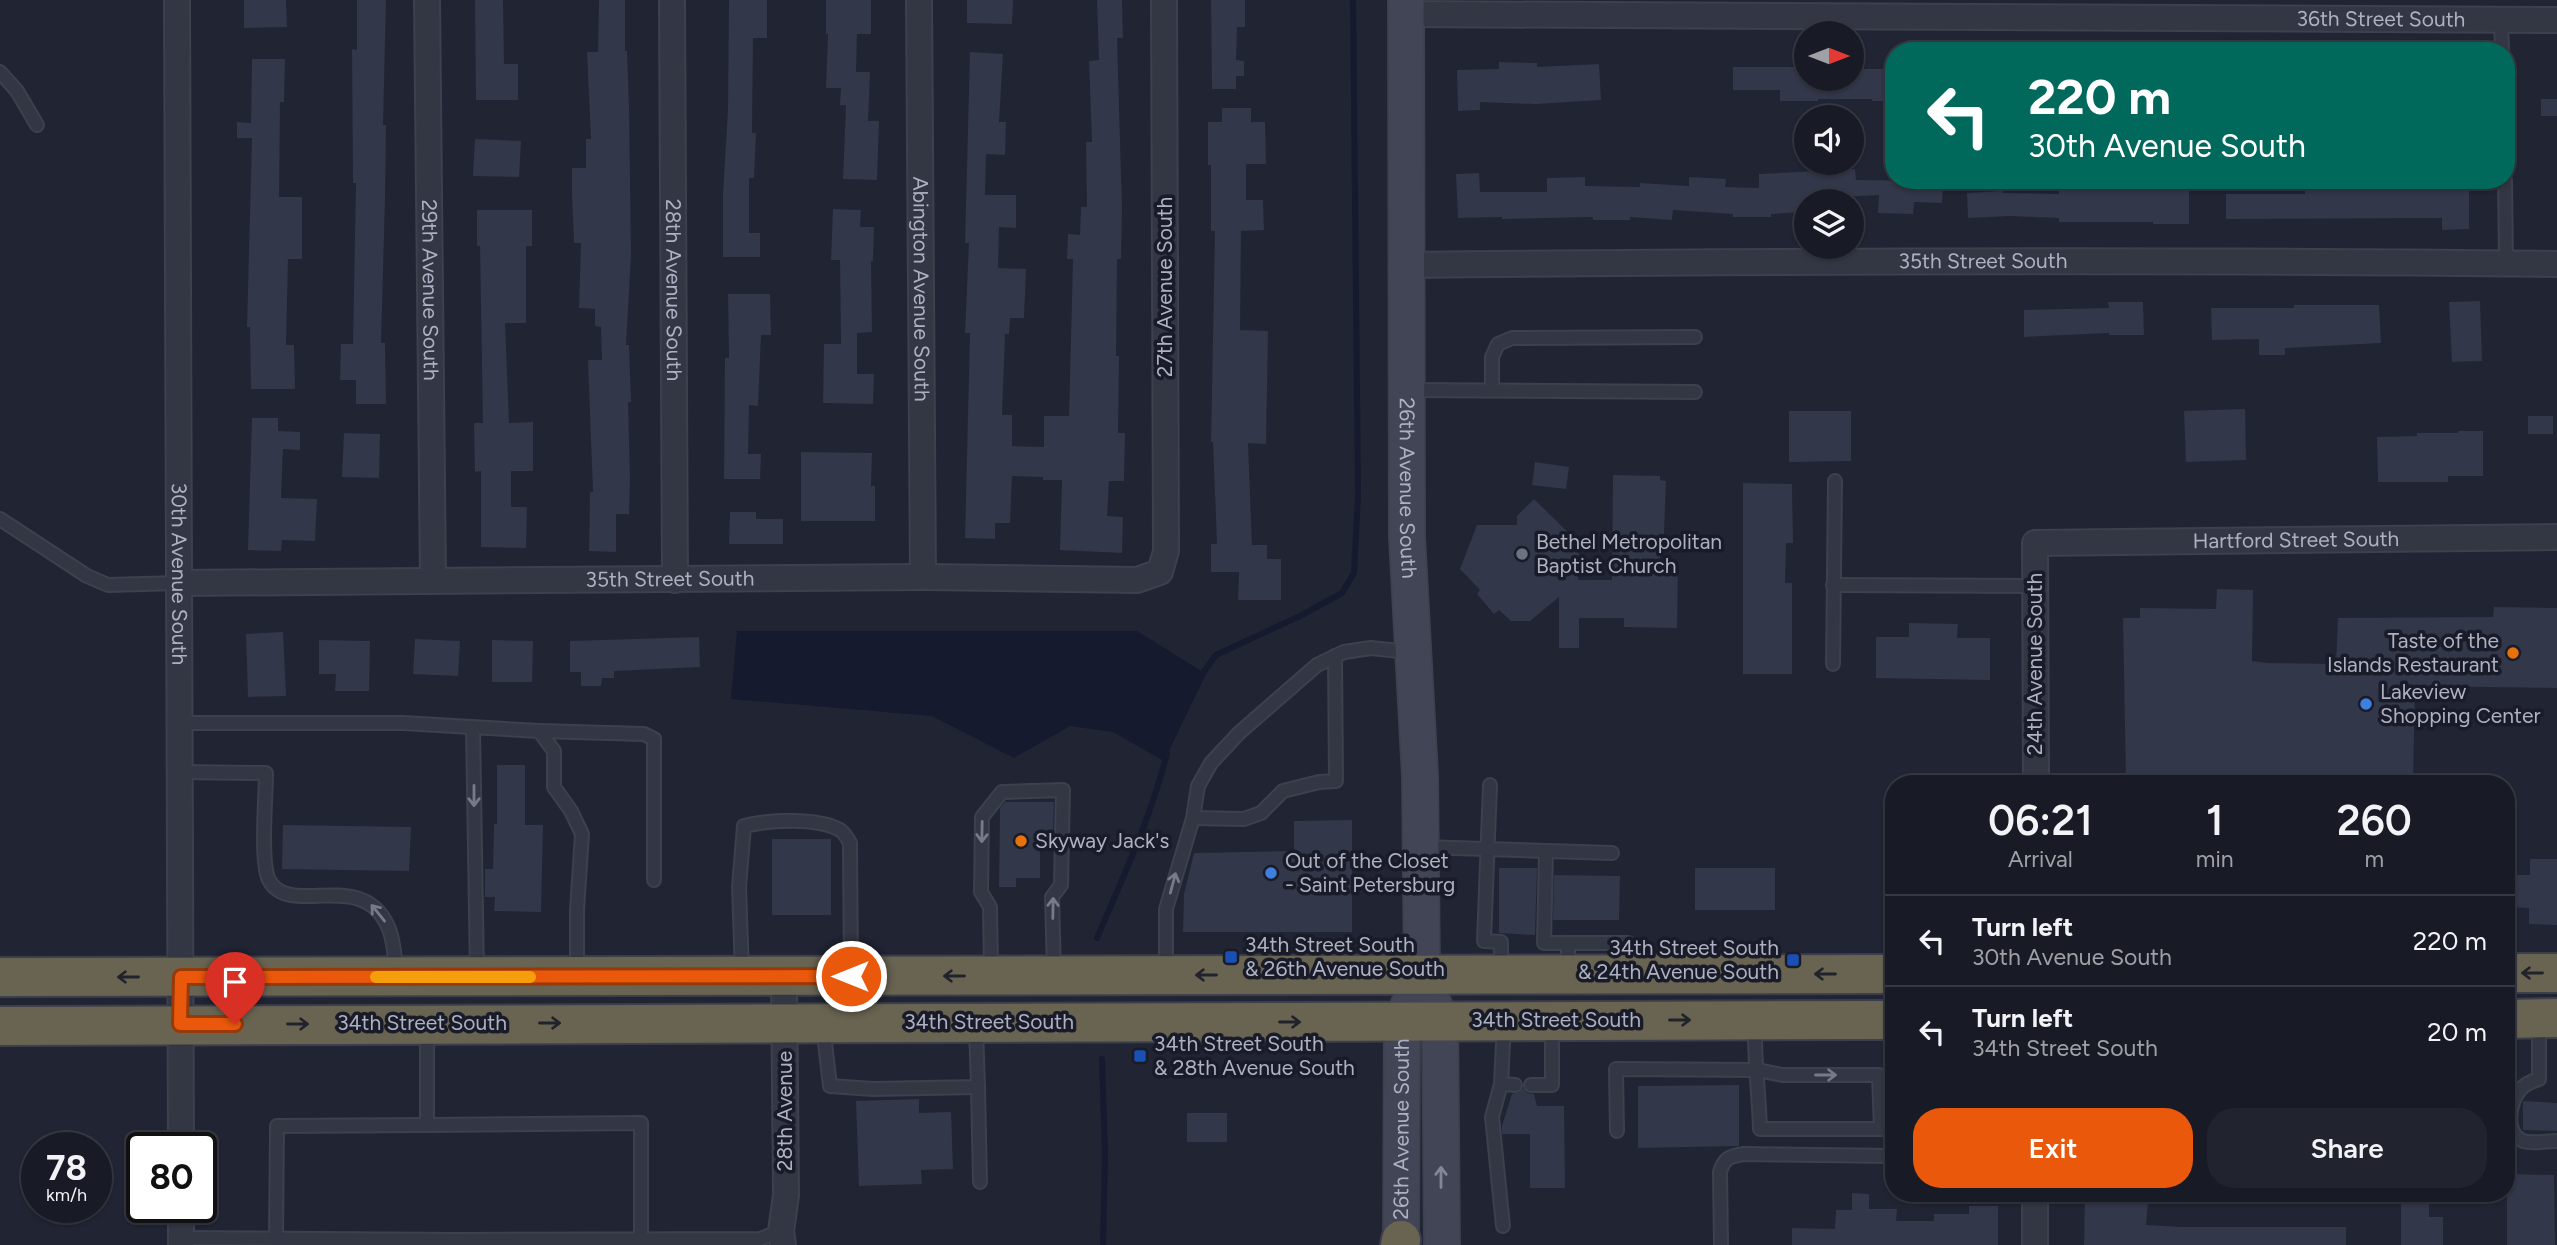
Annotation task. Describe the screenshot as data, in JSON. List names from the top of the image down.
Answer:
{
  "streets": {
    "highway": ["34th Street South"],
    "street": [
      "36th Street South",
      "35th Street South",
      "27th Avenue South",
      "Abington Avenue South",
      "29th Avenue South",
      "28th Avenue South",
      "26th Avenue South",
      "Hartford Street South",
      "30th Avenue South",
      "24th Avenue South",
      "28th Avenue"
    ]
  },
  "crossings": [
    ["36th Street South", "26th Avenue South"],
    ["35th Street South", "27th Avenue South"],
    ["35th Street South", "Abington Avenue South"],
    ["35th Street South", "29th Avenue South"],
    ["35th Street South", "28th Avenue South"],
    ["35th Street South", "26th Avenue South"],
    ["35th Street South", "30th Avenue South"],
    ["26th Avenue South", "34th Street South"],
    ["Hartford Street South", "24th Avenue South"],
    ["30th Avenue South", "34th Street South"],
    ["34th Street South", "28th Avenue"]
  ],
  "places": {
    "other": [
      "Bethel Metropolitan Baptist Church",
      "Taste of the Islands Restaurant",
      "Lakeview Shopping Center",
      "Skyway Jack's",
      "Out of the Closet - Saint Petersburg"
    ],
    "transit": ["34th Street South & 26th Avenue South", "34th Street South & 24th Avenue South", "34th Street South & 28th Avenue South"]
  },
  "north": "right",
  "page": {
    "turn": ["220 m", "30th Avenue South"],
    "eta": [
      "06:21",
      "Arrival",
      "1",
      "min",
      "260",
      "m"
    ],
    "list": [
      {
        "name": "Turn left",
        "note": "30th Avenue South",
        "value": "220 m"
      },
      {
        "name": "Turn left",
        "note": "34th Street South",
        "value": "20 m"
      }
    ],
    "buttons": ["Exit", "Share"],
    "speed": "78 km/h",
    "limit": "80"
  }
}
